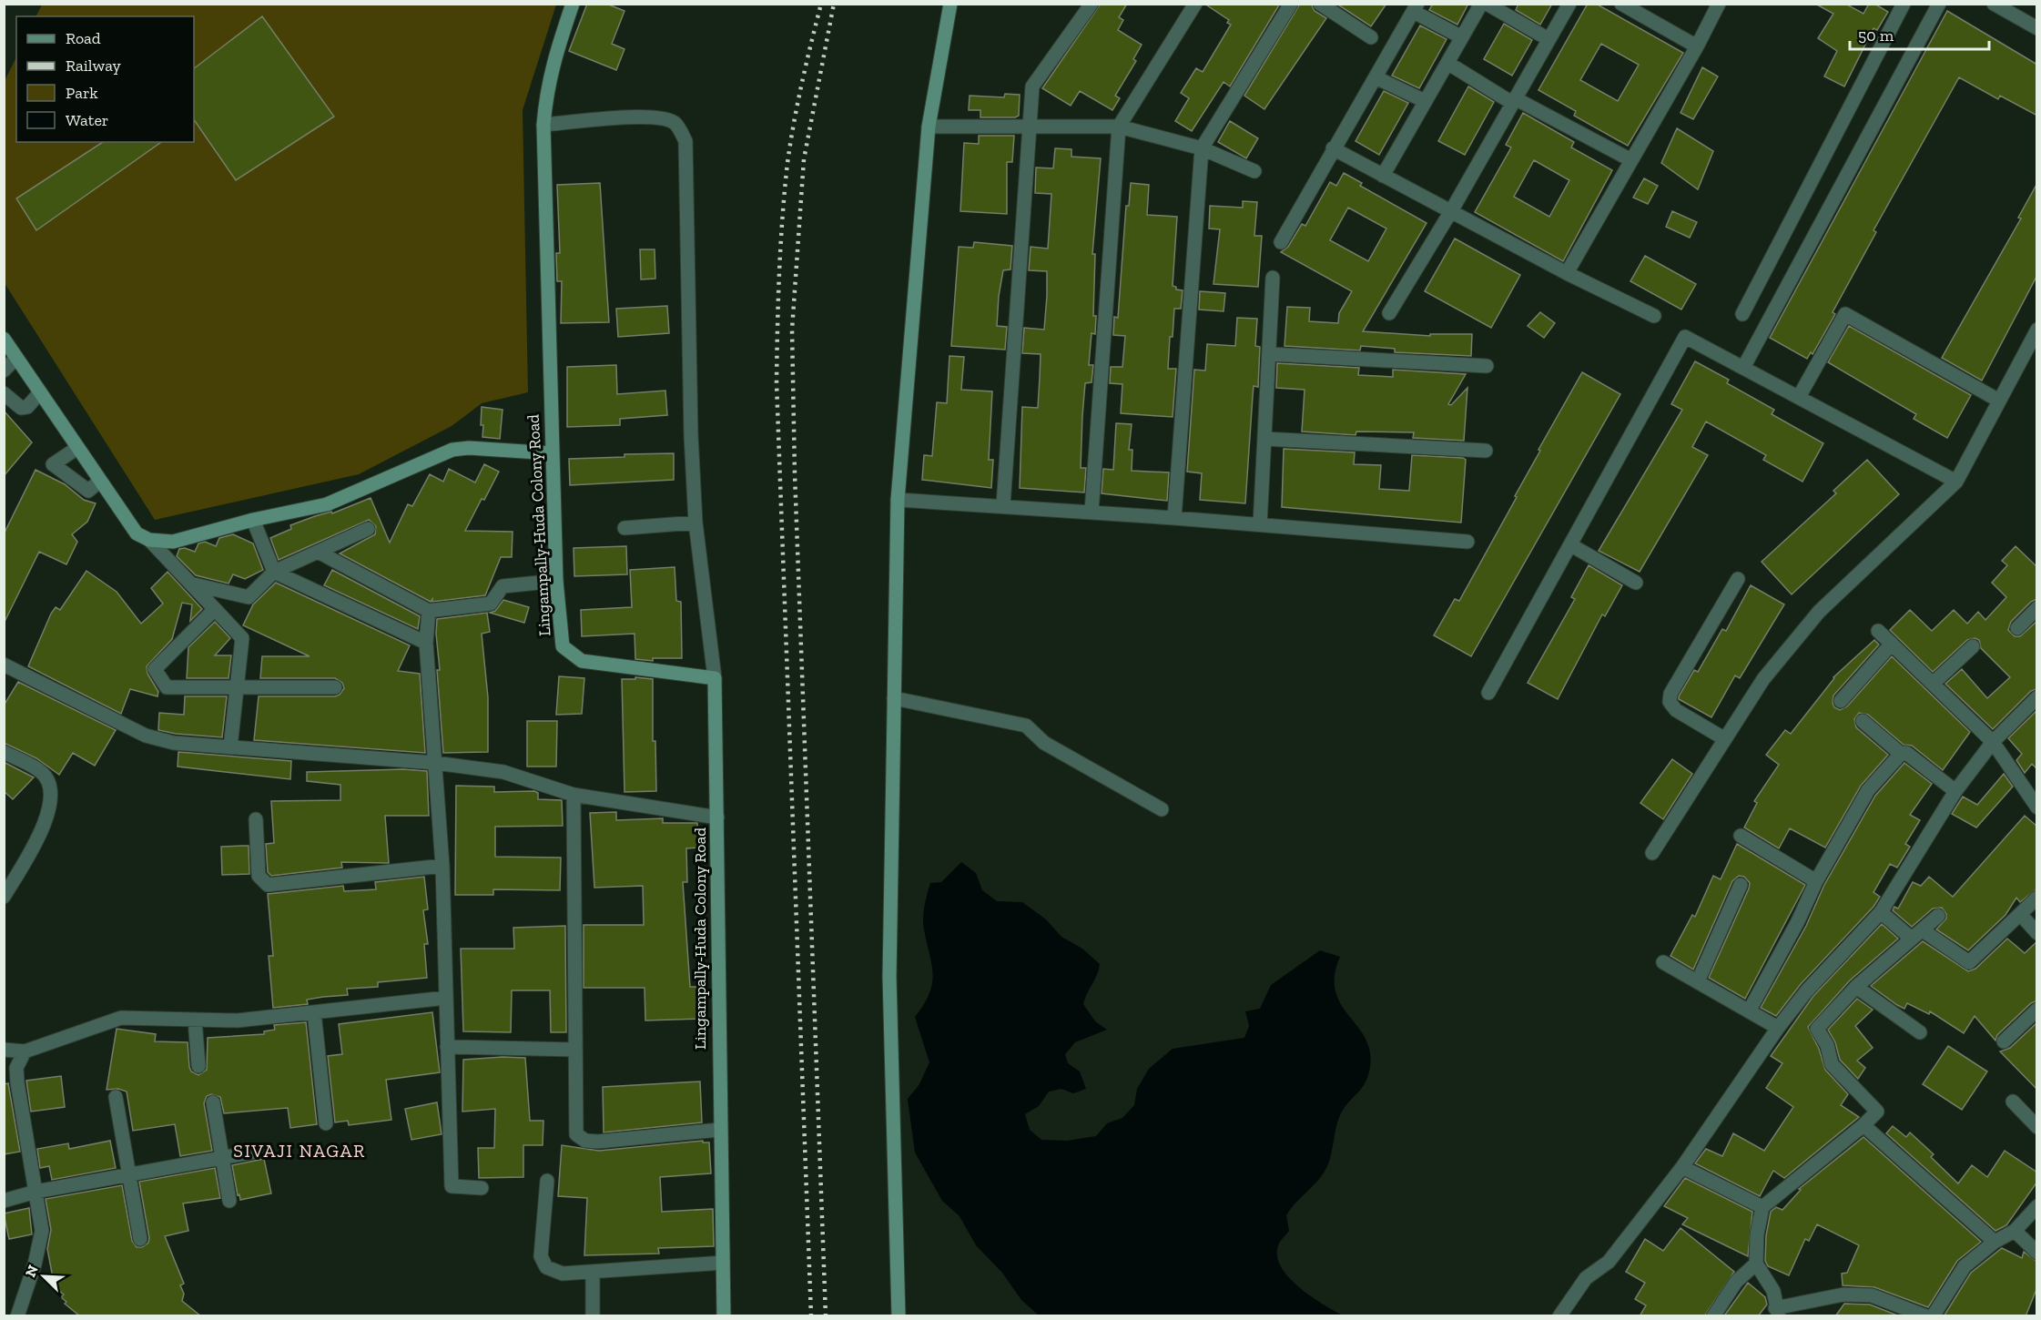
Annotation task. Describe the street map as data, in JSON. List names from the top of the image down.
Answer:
{
  "streets": {
    "street": ["Lingampally-Huda Colony Road"]
  },
  "districts": ["SIVAJI NAGAR"],
  "legend": [
    "Road",
    "Railway",
    "Park",
    "Water"
  ],
  "scale_bar": "50 m",
  "north": "top left"
}
